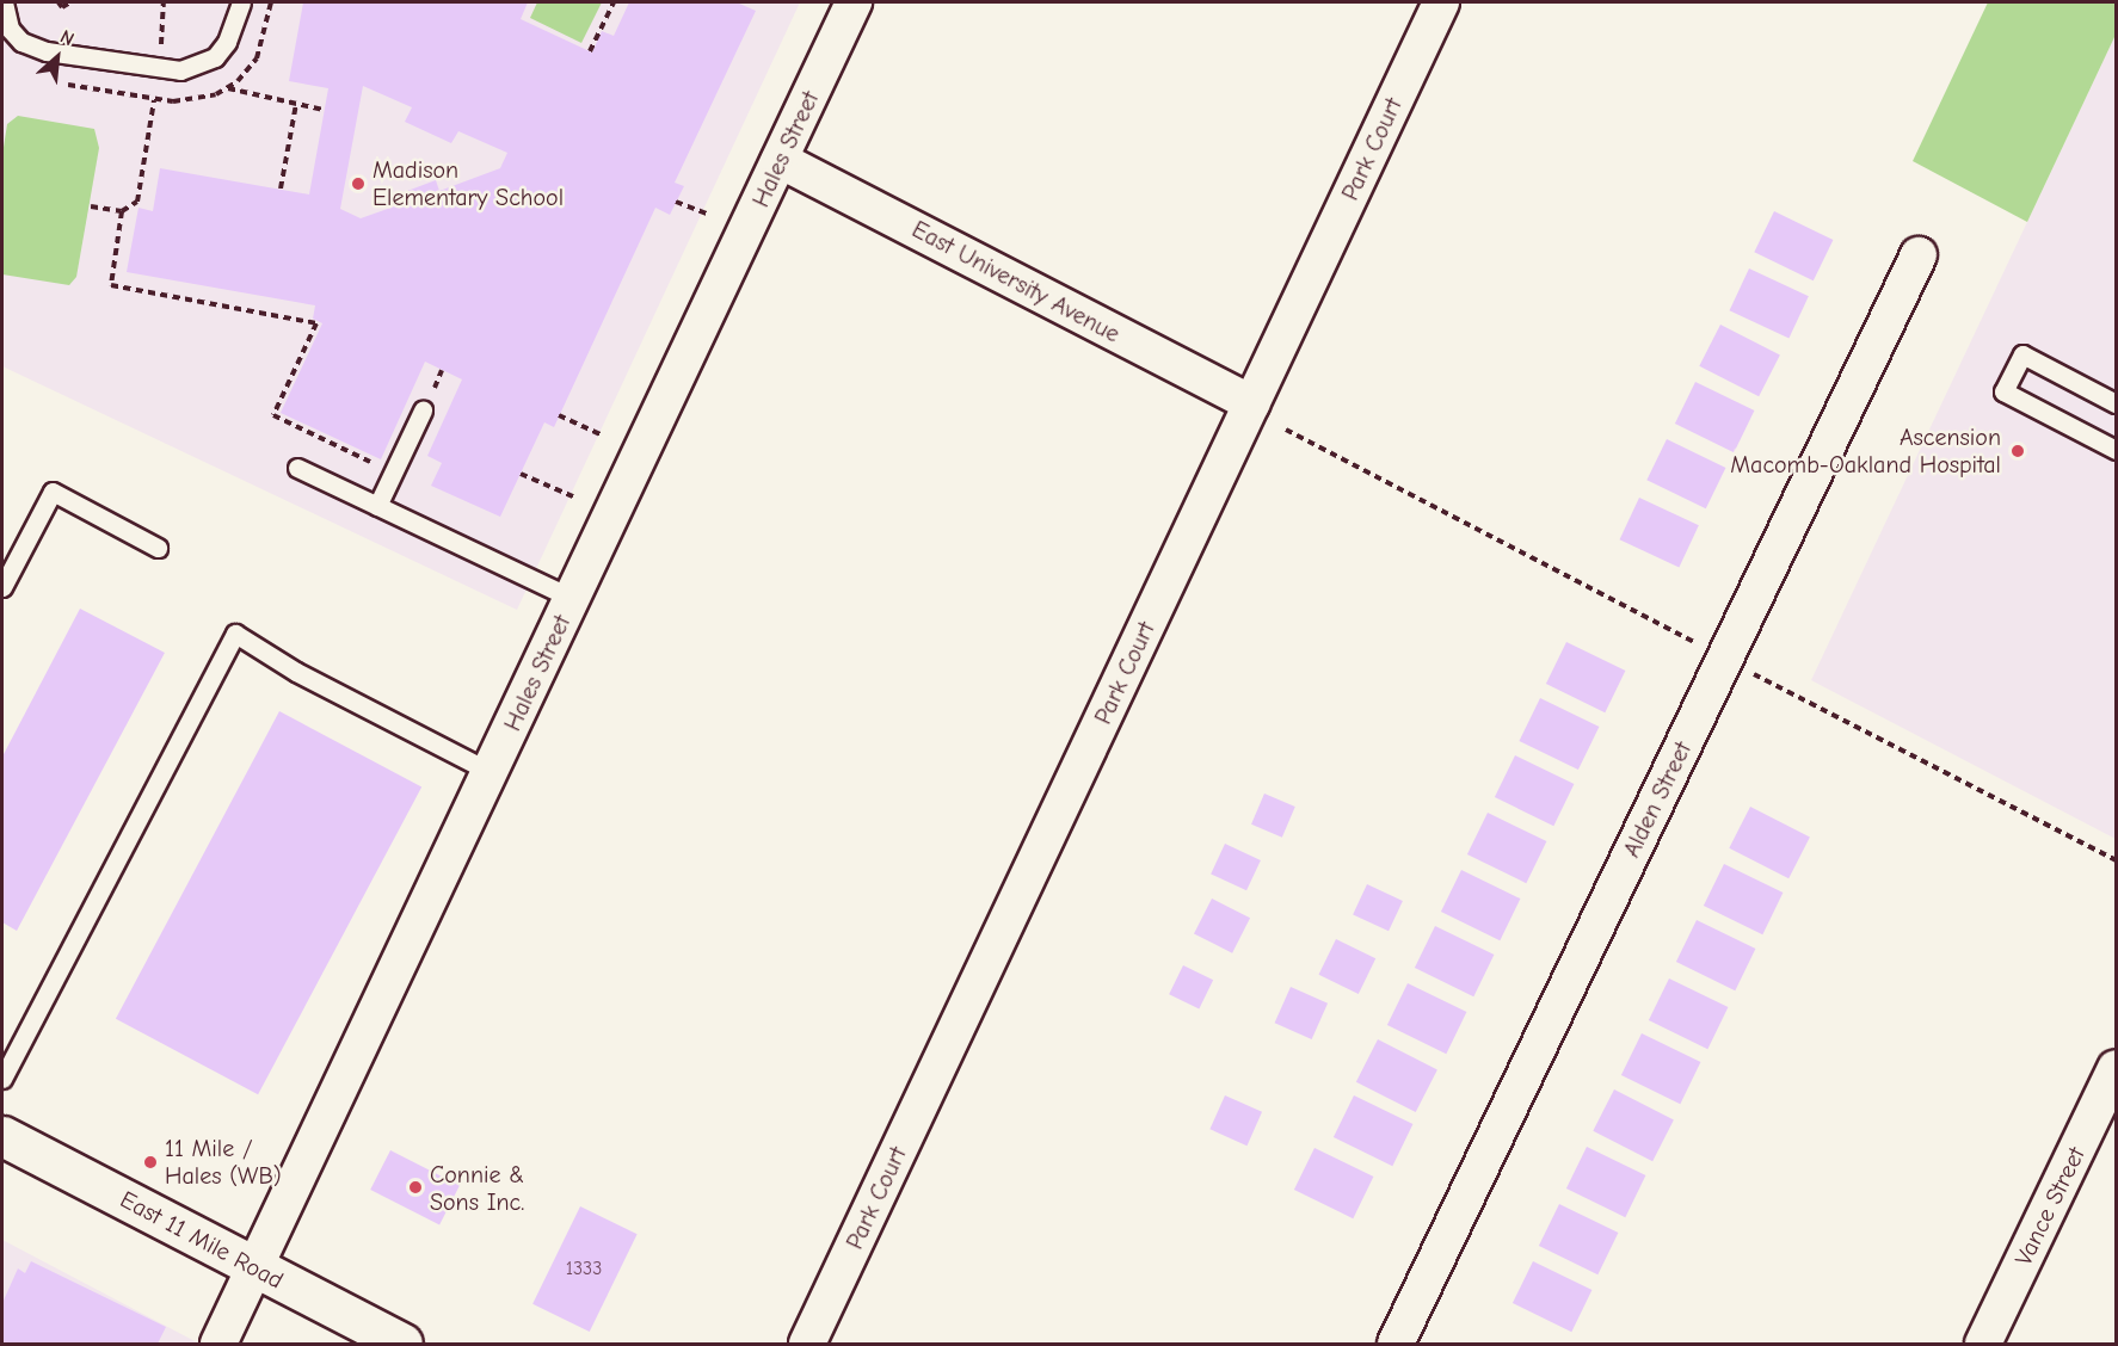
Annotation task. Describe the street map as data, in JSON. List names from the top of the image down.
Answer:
{
  "streets": {
    "main road": ["East 11 Mile Road"],
    "street": [
      "Hales Street",
      "Park Court",
      "East University Avenue",
      "Alden Street",
      "Vance Street"
    ]
  },
  "crossings": [
    ["Hales Street", "East University Avenue"],
    ["Hales Street", "East 11 Mile Road"],
    ["Park Court", "East University Avenue"]
  ],
  "places": [
    "Madison Elementary School",
    "Ascension Macomb-Oakland Hospital",
    "11 Mile / Hales (WB)",
    "Connie & Sons Inc."
  ],
  "house_numbers": ["1333"],
  "north": "top right"
}
